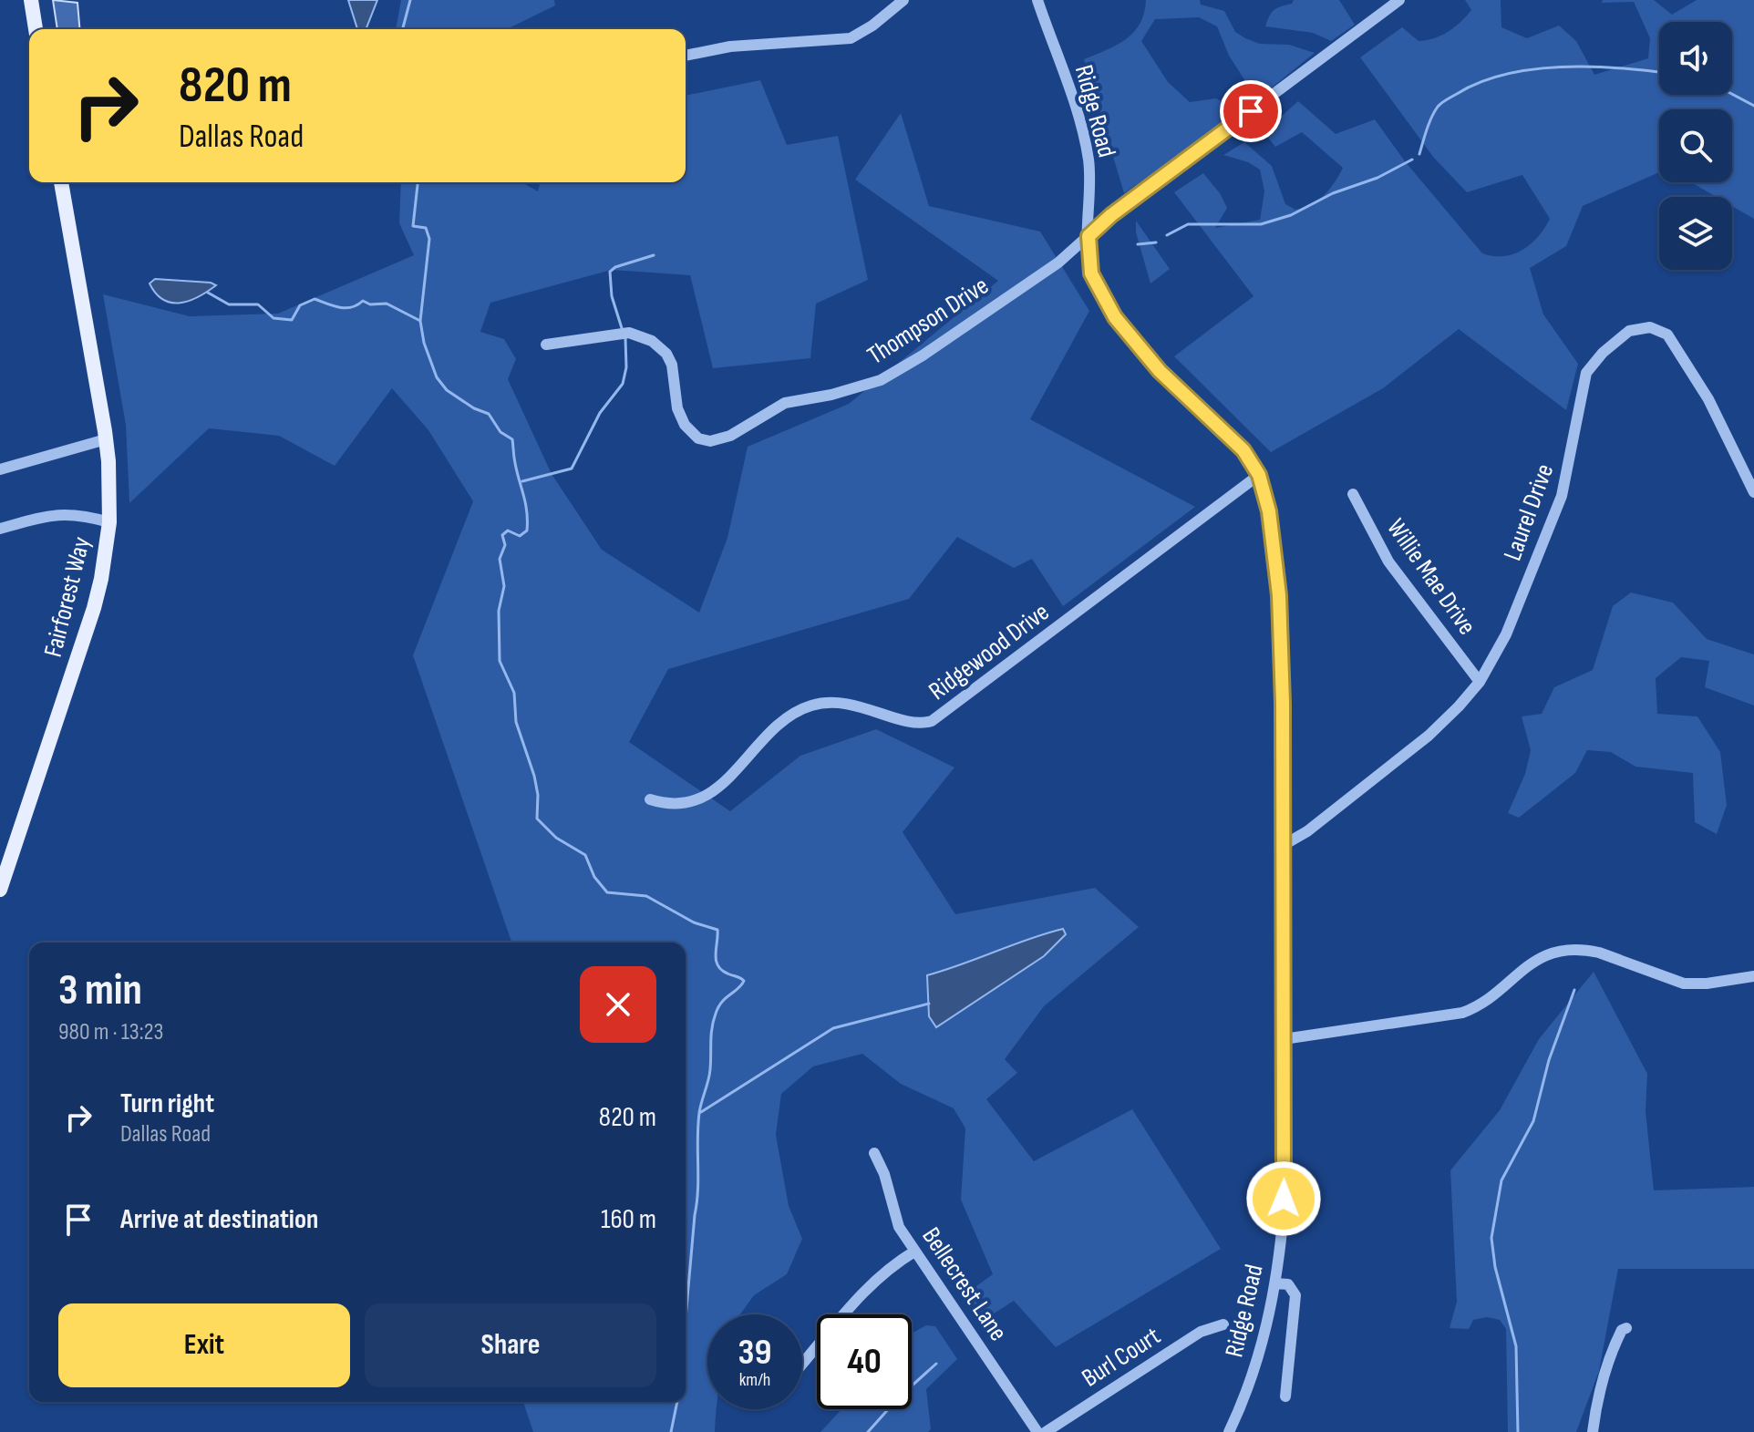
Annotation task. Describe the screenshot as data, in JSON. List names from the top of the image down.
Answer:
{
  "streets": {
    "main road": ["Fairforest Way"],
    "street": [
      "Ridge Road",
      "Thompson Drive",
      "Laurel Drive",
      "Willie Mae Drive",
      "Ridgewood Drive",
      "Bellecrest Lane",
      "Burl Court"
    ]
  },
  "crossings": [
    ["Ridge Road", "Thompson Drive"],
    ["Ridge Road", "Laurel Drive"],
    ["Ridge Road", "Ridgewood Drive"],
    ["Laurel Drive", "Willie Mae Drive"]
  ],
  "page": {
    "turn": ["820 m", "Dallas Road"],
    "heading": ["3 min", "980 m · 13:23"],
    "list": [
      {
        "name": "Turn right",
        "note": "Dallas Road",
        "value": "820 m"
      },
      {
        "name": "Arrive at destination",
        "value": "160 m"
      }
    ],
    "buttons": ["Exit", "Share"],
    "speed": "39 km/h",
    "limit": "40"
  }
}
